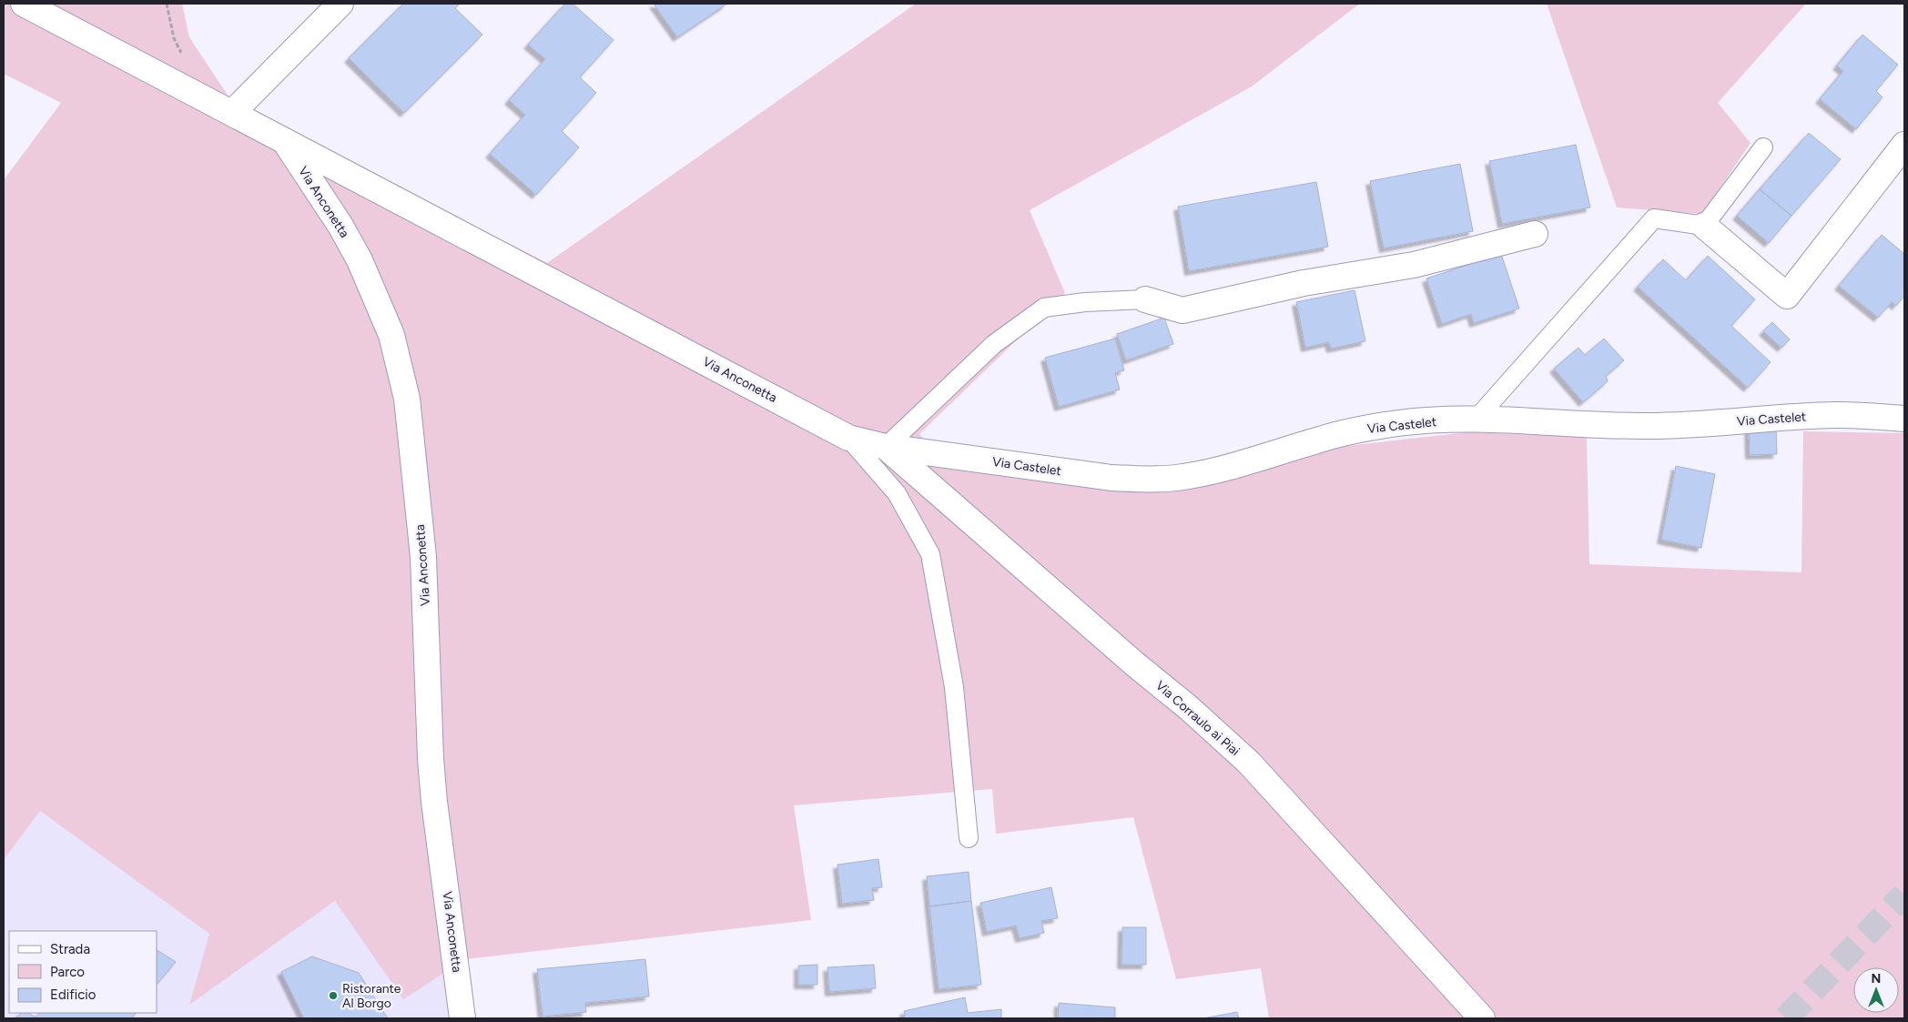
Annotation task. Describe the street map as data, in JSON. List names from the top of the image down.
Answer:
{
  "streets": {
    "street": ["Via Anconetta", "Via Castelet", "Via Corraulo ai Piai"]
  },
  "crossings": [
    ["Via Anconetta", "Via Castelet"],
    ["Via Anconetta", "Via Corraulo ai Piai"],
    ["Via Castelet", "Via Corraulo ai Piai"]
  ],
  "places": ["Ristorante Al Borgo"],
  "legend": ["Strada", "Parco", "Edificio"],
  "north": "top"
}
